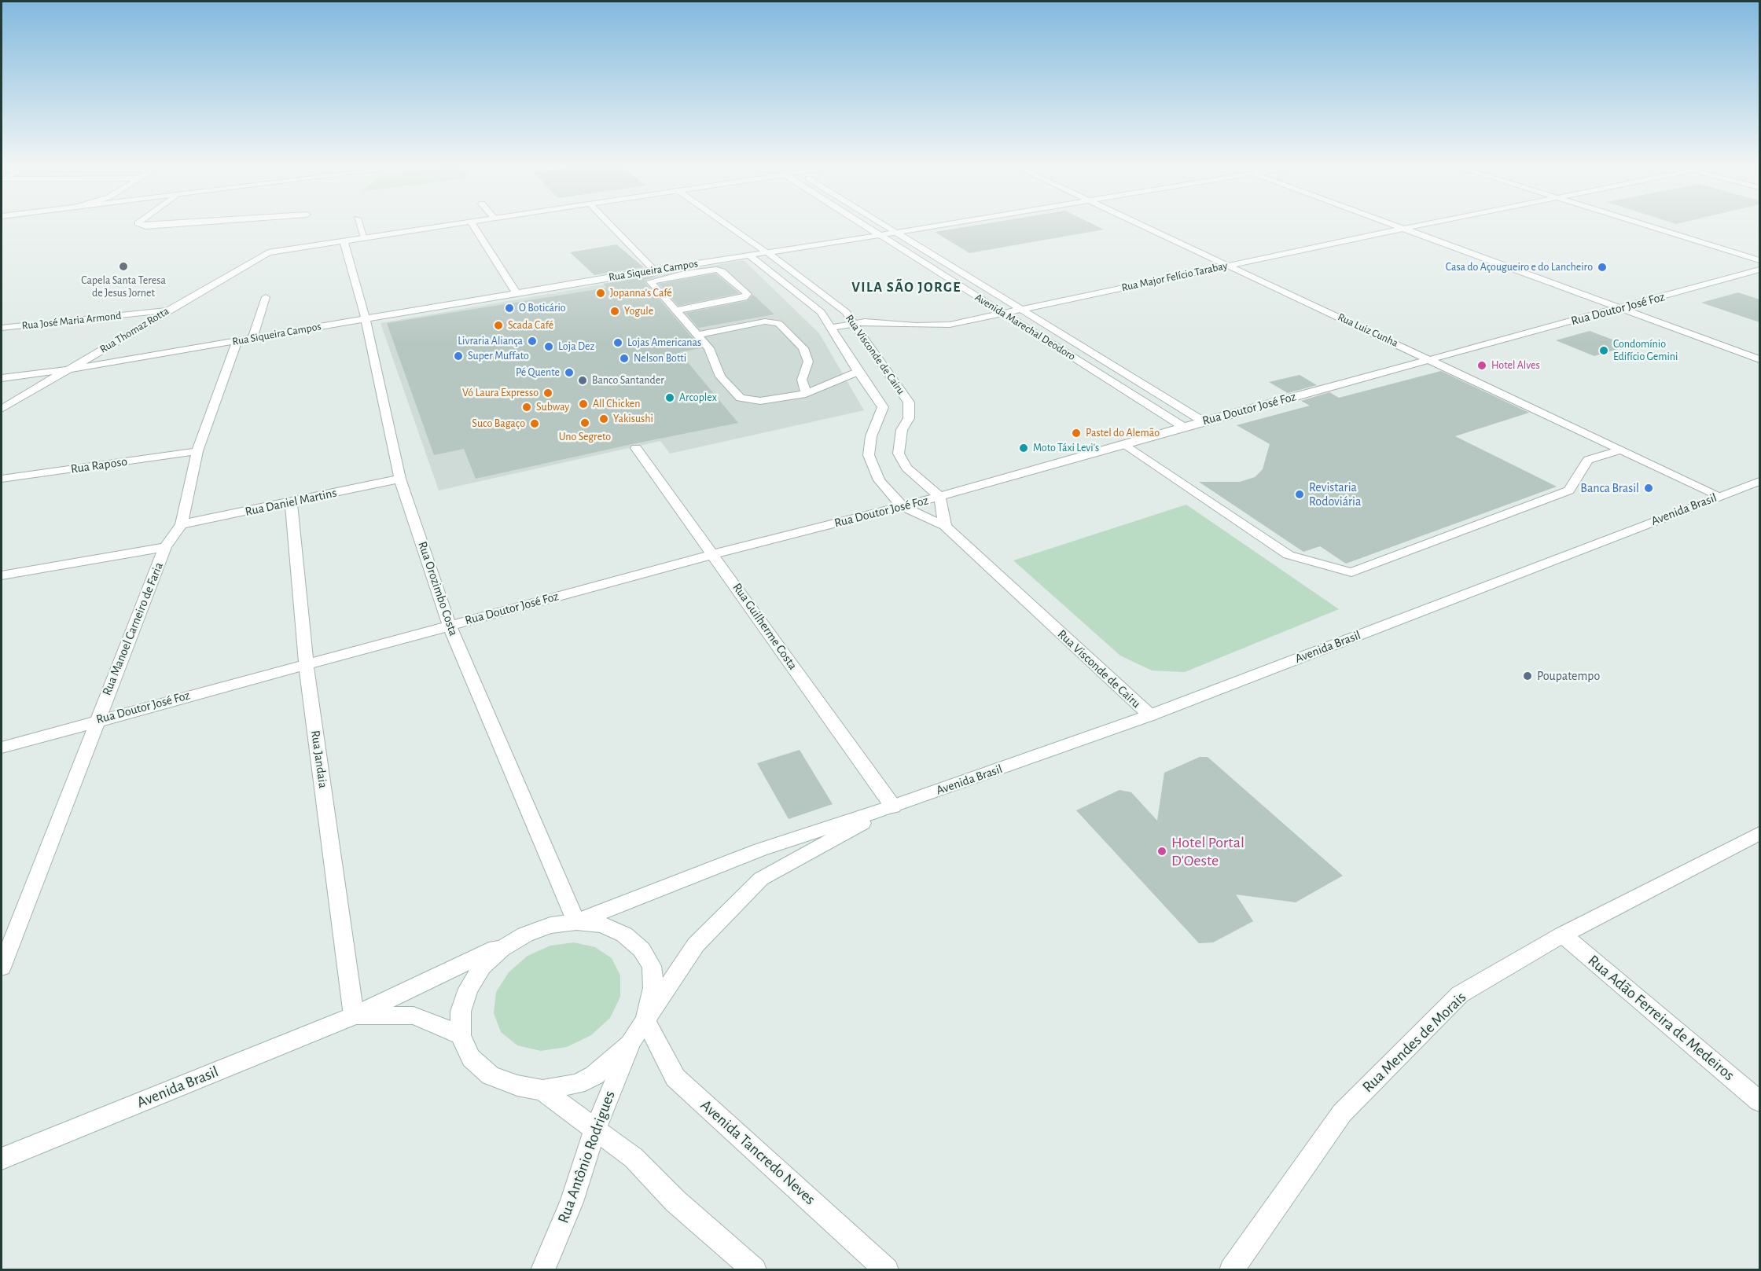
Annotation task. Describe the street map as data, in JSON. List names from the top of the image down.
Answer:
{
  "streets": {
    "street": [
      "Rua Siqueira Campos",
      "Rua Major Felício Tarabay",
      "Rua Doutor José Foz",
      "Rua José Maria Armond",
      "Avenida Marechal Deodoro",
      "Rua Thomaz Rotta",
      "Rua Luiz Cunha",
      "Rua Visconde de Cairu",
      "Rua Raposo",
      "Rua Daniel Martins",
      "Avenida Brasil",
      "Rua Orozimbo Costa",
      "Rua Guilherme Costa",
      "Rua Manoel Carneiro de Faria",
      "Rua Jandaia",
      "Rua Adão Ferreira de Medeiros",
      "Rua Mendes de Morais",
      "Avenida Tancredo Neves",
      "Rua Antônio Rodrigues"
    ]
  },
  "crossings": [
    ["Rua Siqueira Campos", "Avenida Marechal Deodoro"],
    ["Rua Siqueira Campos", "Rua Thomaz Rotta"],
    ["Rua Siqueira Campos", "Rua Visconde de Cairu"],
    ["Rua Siqueira Campos", "Rua Orozimbo Costa"],
    ["Rua Siqueira Campos", "Rua Manoel Carneiro de Faria"],
    ["Rua Major Felício Tarabay", "Avenida Marechal Deodoro"],
    ["Rua Major Felício Tarabay", "Rua Luiz Cunha"],
    ["Rua Major Felício Tarabay", "Rua Visconde de Cairu"],
    ["Rua Doutor José Foz", "Avenida Marechal Deodoro"],
    ["Rua Doutor José Foz", "Rua Luiz Cunha"],
    ["Rua Doutor José Foz", "Rua Visconde de Cairu"],
    ["Rua Doutor José Foz", "Rua Orozimbo Costa"],
    ["Rua Doutor José Foz", "Rua Guilherme Costa"],
    ["Rua Doutor José Foz", "Rua Manoel Carneiro de Faria"],
    ["Rua Doutor José Foz", "Rua Jandaia"],
    ["Rua José Maria Armond", "Rua Thomaz Rotta"],
    ["Rua Thomaz Rotta", "Rua Orozimbo Costa"],
    ["Rua Luiz Cunha", "Avenida Brasil"],
    ["Rua Visconde de Cairu", "Avenida Brasil"],
    ["Rua Raposo", "Rua Manoel Carneiro de Faria"],
    ["Rua Daniel Martins", "Rua Orozimbo Costa"],
    ["Rua Daniel Martins", "Rua Manoel Carneiro de Faria"],
    ["Rua Daniel Martins", "Rua Jandaia"],
    ["Avenida Brasil", "Rua Guilherme Costa"],
    ["Avenida Brasil", "Rua Jandaia"],
    ["Rua Adão Ferreira de Medeiros", "Rua Mendes de Morais"]
  ],
  "districts": ["VILA SÃO JORGE"],
  "places": [
    "Capela Santa Teresa de Jesus Jornet",
    "Casa do Açougueiro e do Lancheiro",
    "Jopanna's Café",
    "O Boticário",
    "Yogule",
    "Scada Café",
    "Livraria Aliança",
    "Lojas Americanas",
    "Loja Dez",
    "Condomínio Edifício Gemini",
    "Super Muffato",
    "Nelson Botti",
    "Hotel Alves",
    "Pé Quente",
    "Banco Santander",
    "Vó Laura Expresso",
    "Arcoplex",
    "All Chicken",
    "Subway",
    "Yakisushi",
    "Uno Segreto",
    "Suco Bagaço",
    "Pastel do Alemão",
    "Moto Táxi Levi's",
    "Banca Brasil",
    "Revistaria Rodoviária",
    "Poupatempo",
    "Hotel Portal D'Oeste"
  ]
}
